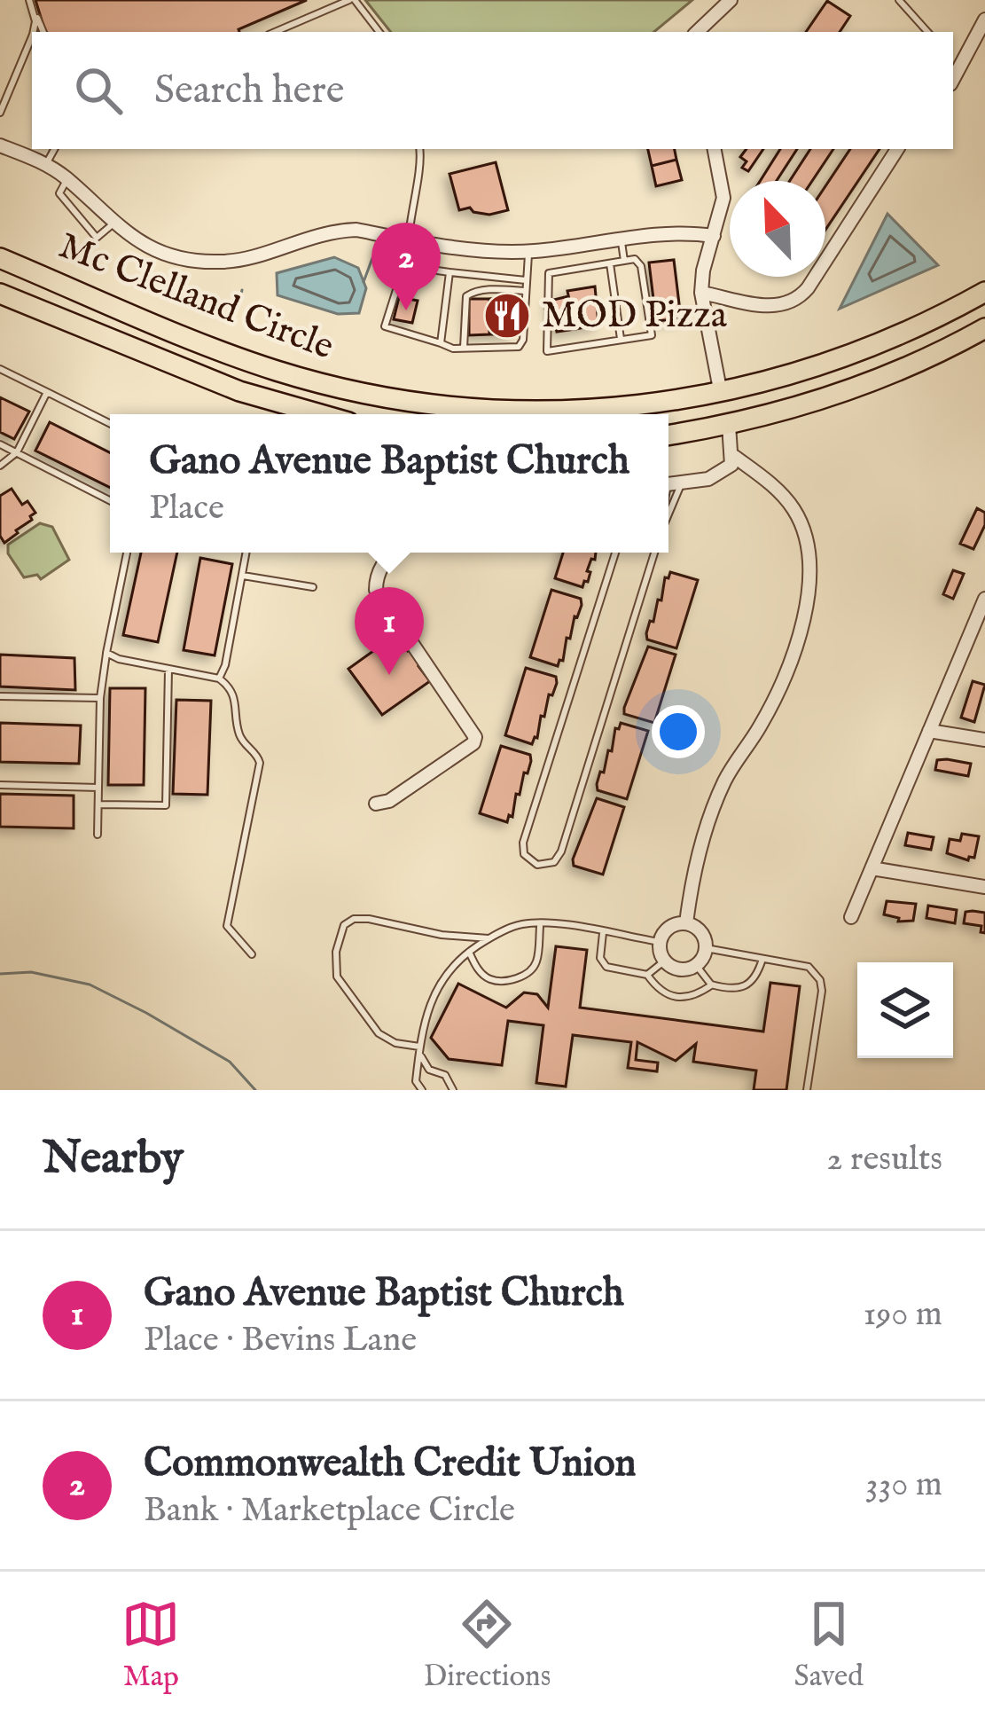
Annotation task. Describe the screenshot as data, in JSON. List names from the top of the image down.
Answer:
{
  "streets": {
    "highway": ["Mc Clelland Circle"]
  },
  "places": {
    "restaurant": ["MOD Pizza"]
  },
  "north": "top left",
  "page": {
    "search": "Search here",
    "pins": ["2", "1"],
    "popup": ["Gano Avenue Baptist Church", "Place"],
    "heading": ["Nearby", "2 results"],
    "list": [
      {
        "mark": "1",
        "name": "Gano Avenue Baptist Church",
        "note": "Place · Bevins Lane",
        "value": "190 m"
      },
      {
        "mark": "2",
        "name": "Commonwealth Credit Union",
        "note": "Bank · Marketplace Circle",
        "value": "330 m"
      }
    ],
    "nav": ["Map", "Directions", "Saved"]
  }
}
